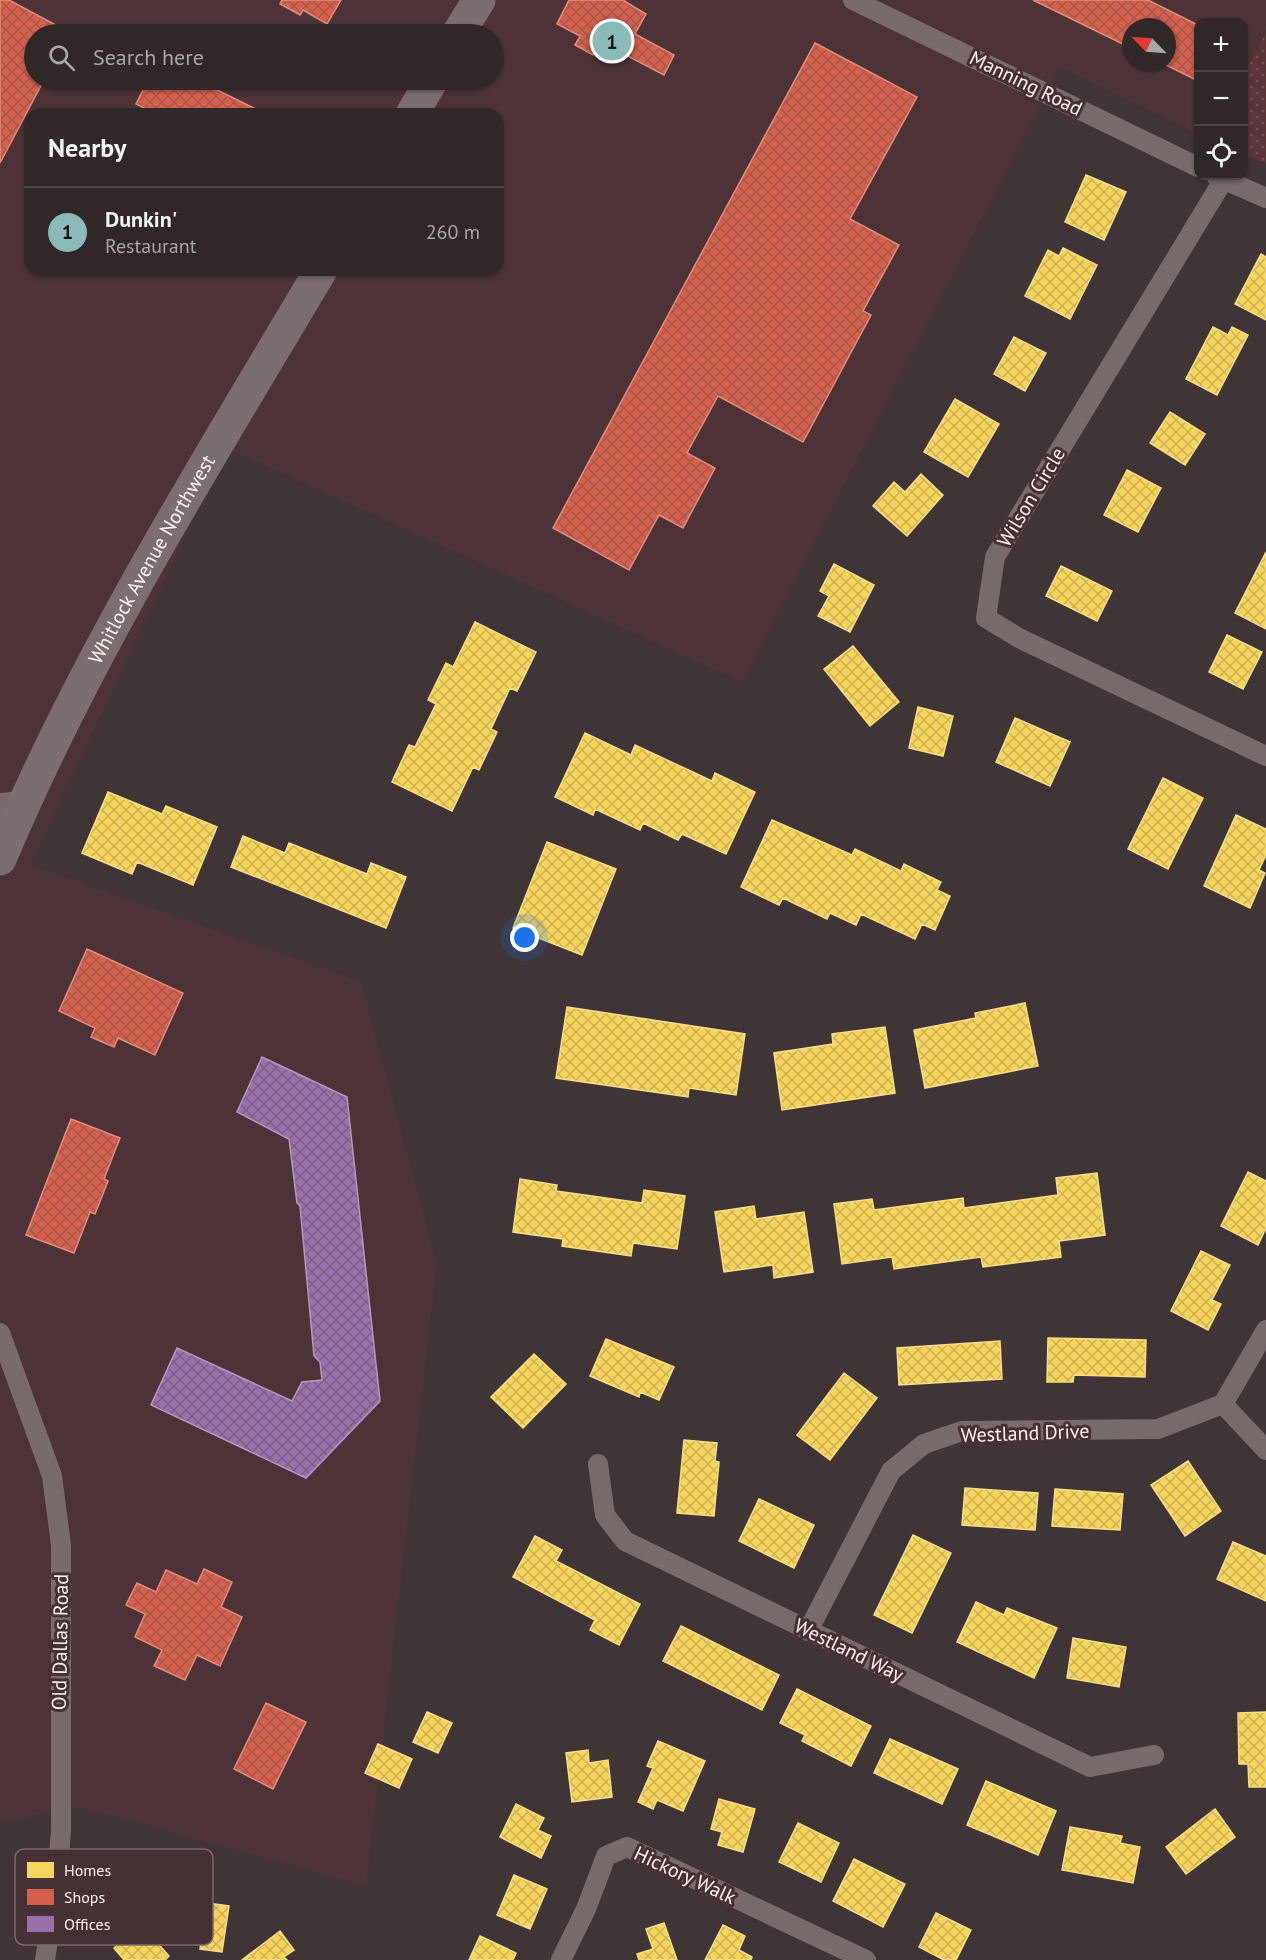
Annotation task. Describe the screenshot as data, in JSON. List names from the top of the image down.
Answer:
{
  "streets": {
    "highway": ["Whitlock Avenue Northwest"],
    "street": [
      "Manning Road",
      "Wilson Circle",
      "Westland Drive",
      "Old Dallas Road",
      "Westland Way",
      "Hickory Walk"
    ]
  },
  "crossings": [
    ["Westland Drive", "Westland Way"]
  ],
  "legend": ["Homes", "Shops", "Offices"],
  "north": "top left",
  "page": {
    "map_buttons": ["+", "−"],
    "pins": "1",
    "search": "Search here",
    "heading": "Nearby",
    "list": [
      {
        "mark": "1",
        "name": "Dunkin'",
        "note": "Restaurant",
        "value": "260 m"
      }
    ]
  }
}
